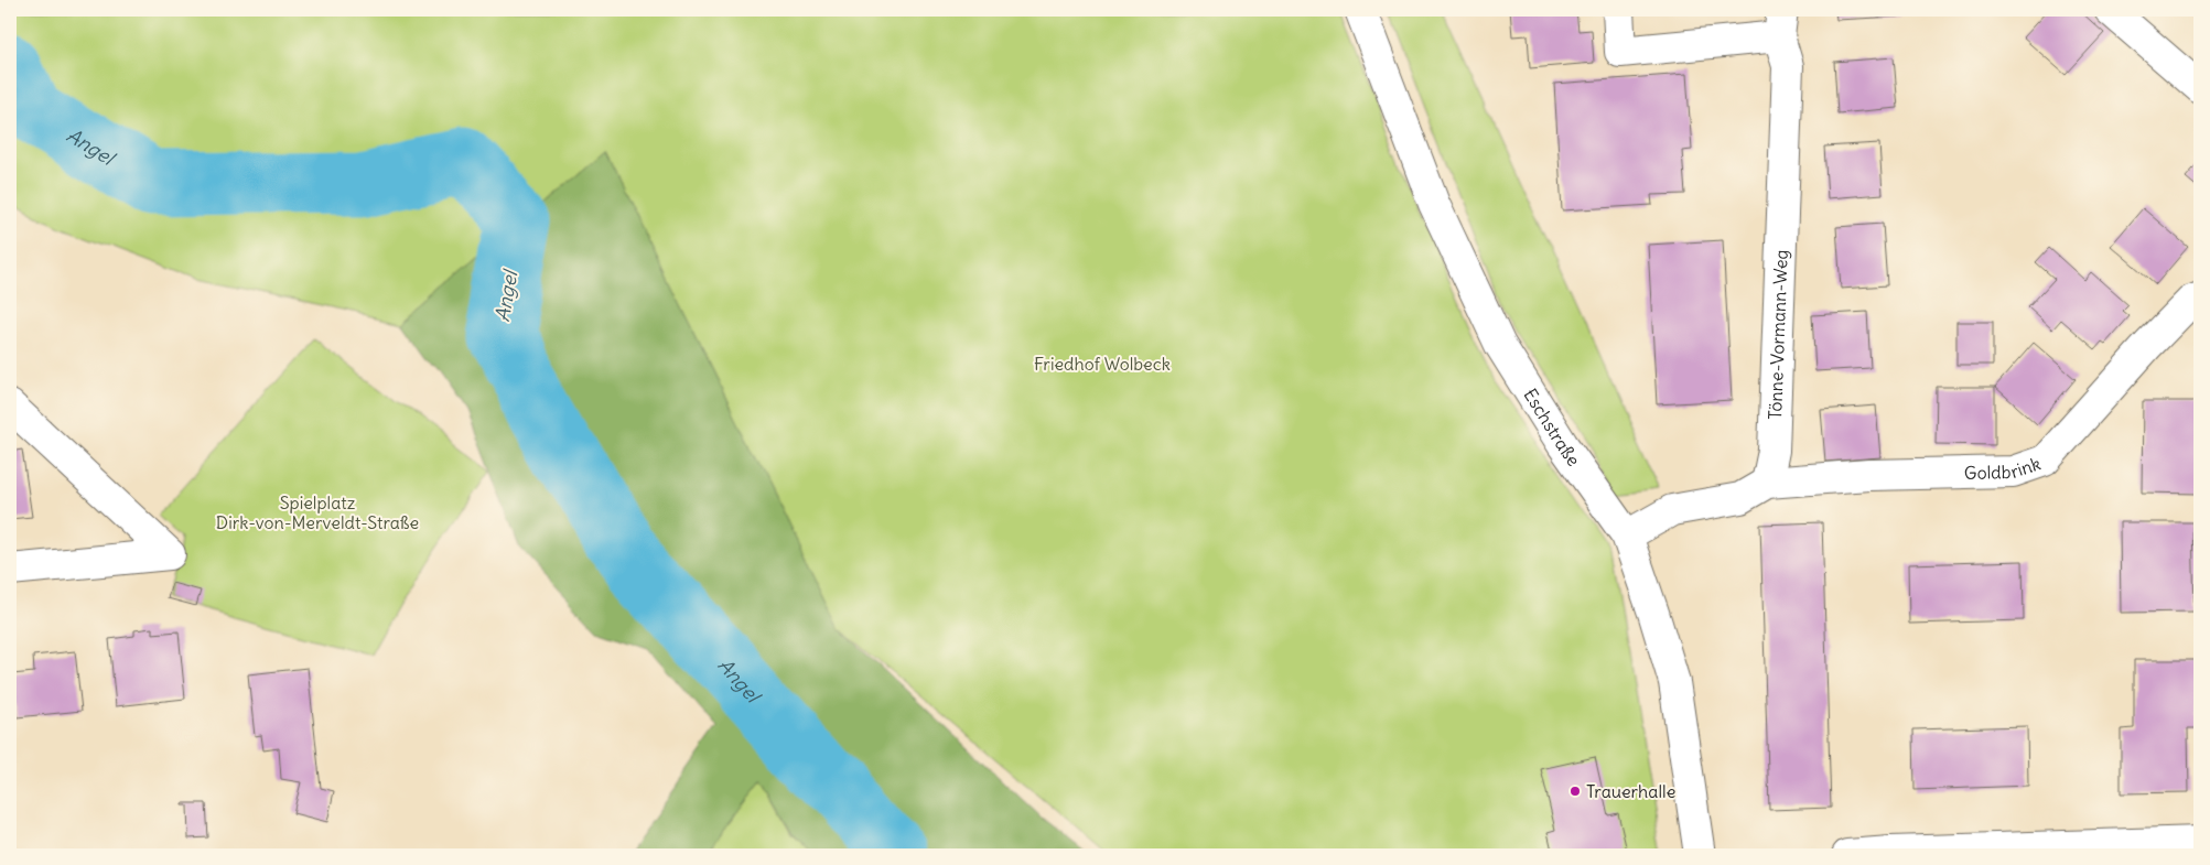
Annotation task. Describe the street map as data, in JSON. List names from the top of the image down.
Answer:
{
  "streets": {
    "street": ["Tönne-Vormann-Weg", "Eschstraße", "Goldbrink"]
  },
  "crossings": [
    ["Tönne-Vormann-Weg", "Goldbrink"]
  ],
  "water": ["Angel"],
  "parks": ["Friedhof Wolbeck", "Spielplatz Dirk-von-Merveldt-Straße"],
  "places": ["Trauerhalle"]
}
